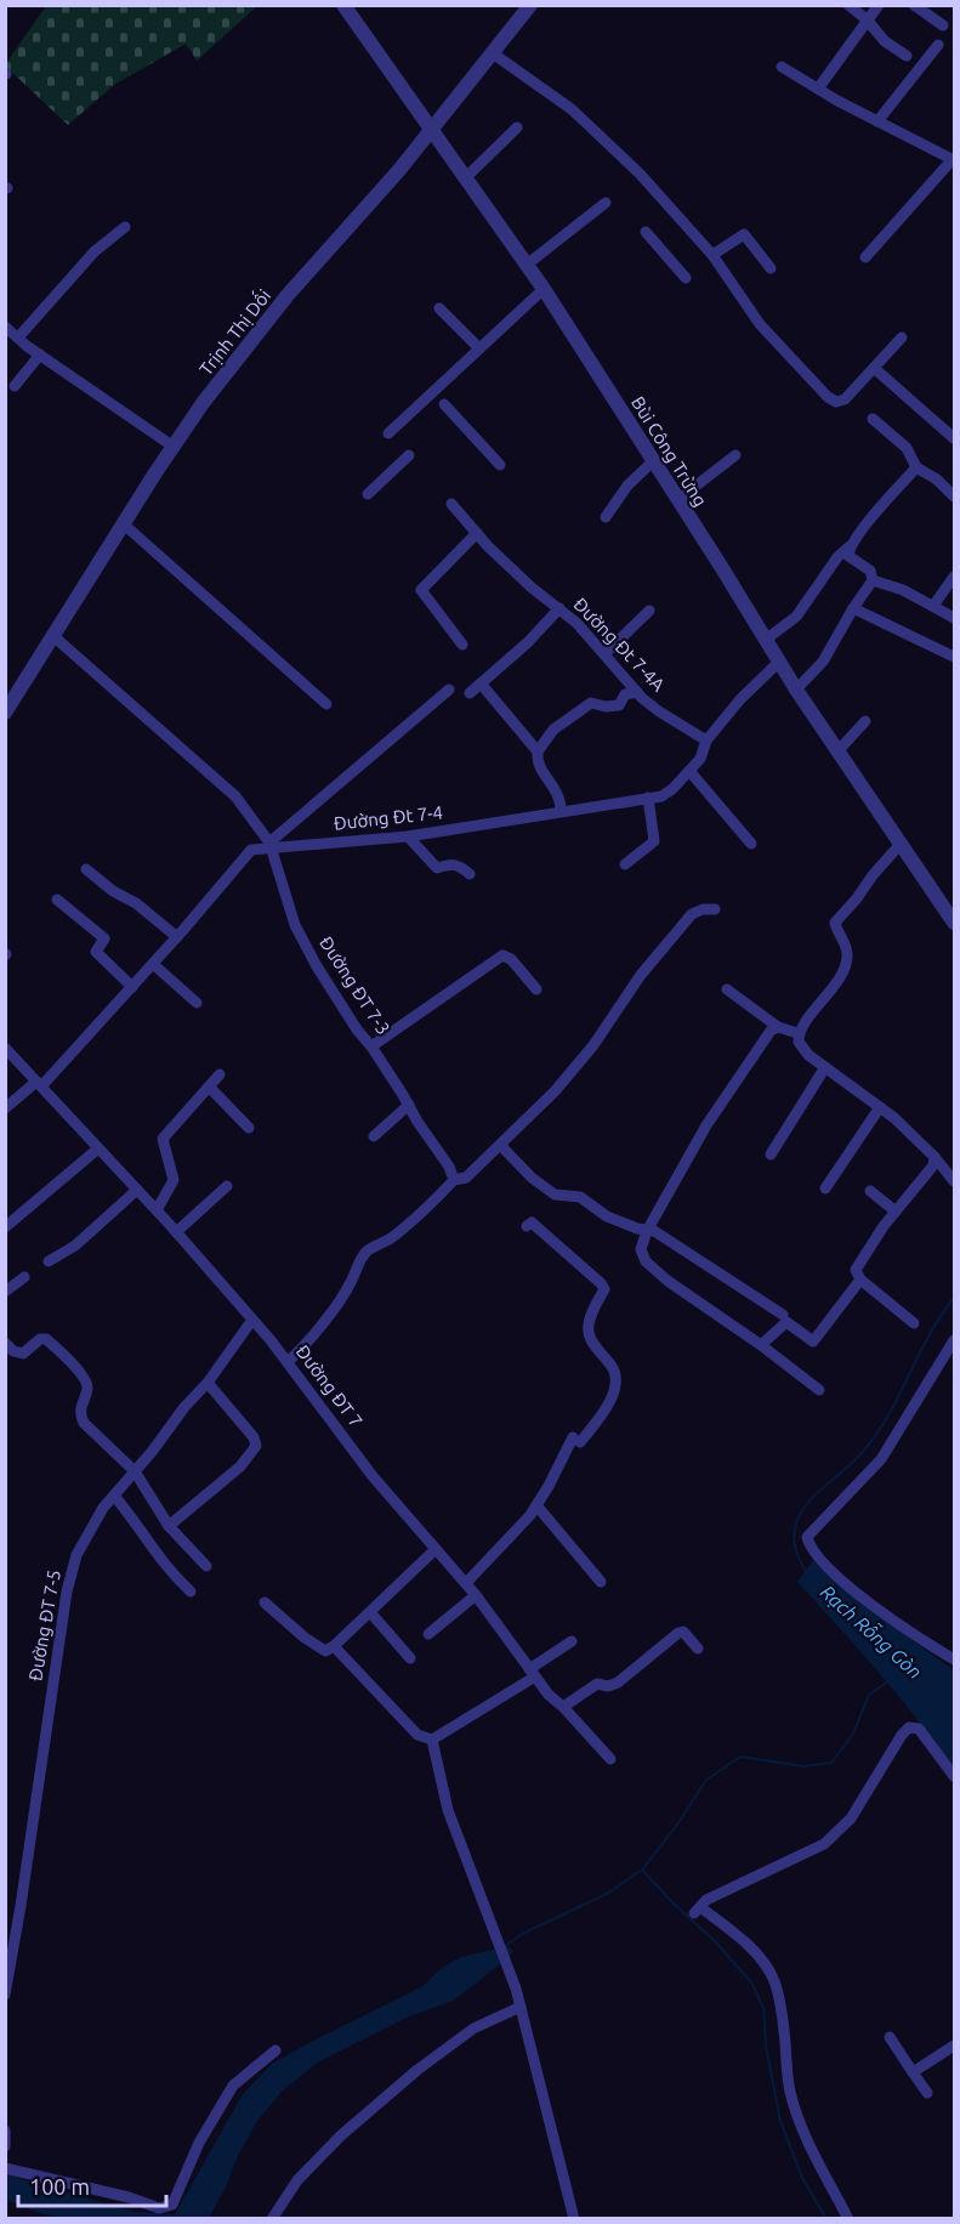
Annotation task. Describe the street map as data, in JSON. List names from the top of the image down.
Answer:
{
  "streets": {
    "street": [
      "Trịnh Thị Dối",
      "Bùi Công Trừng",
      "Đường Đt 7-4A",
      "Đường Đt 7-4",
      "Đường ĐT 7-3",
      "Đường ĐT 7",
      "Đường ĐT 7-5"
    ]
  },
  "crossings": [
    ["Trịnh Thị Dối", "Bùi Công Trừng"],
    ["Trịnh Thị Dối", "Đường ĐT 7-3"],
    ["Bùi Công Trừng", "Đường Đt 7-4"],
    ["Đường Đt 7-4A", "Đường Đt 7-4"],
    ["Đường Đt 7-4", "Đường ĐT 7-3"],
    ["Đường Đt 7-4", "Đường ĐT 7"],
    ["Đường ĐT 7", "Đường ĐT 7-5"]
  ],
  "water": ["Rạch Rỗng Gòn"],
  "scale_bar": "100 m"
}
